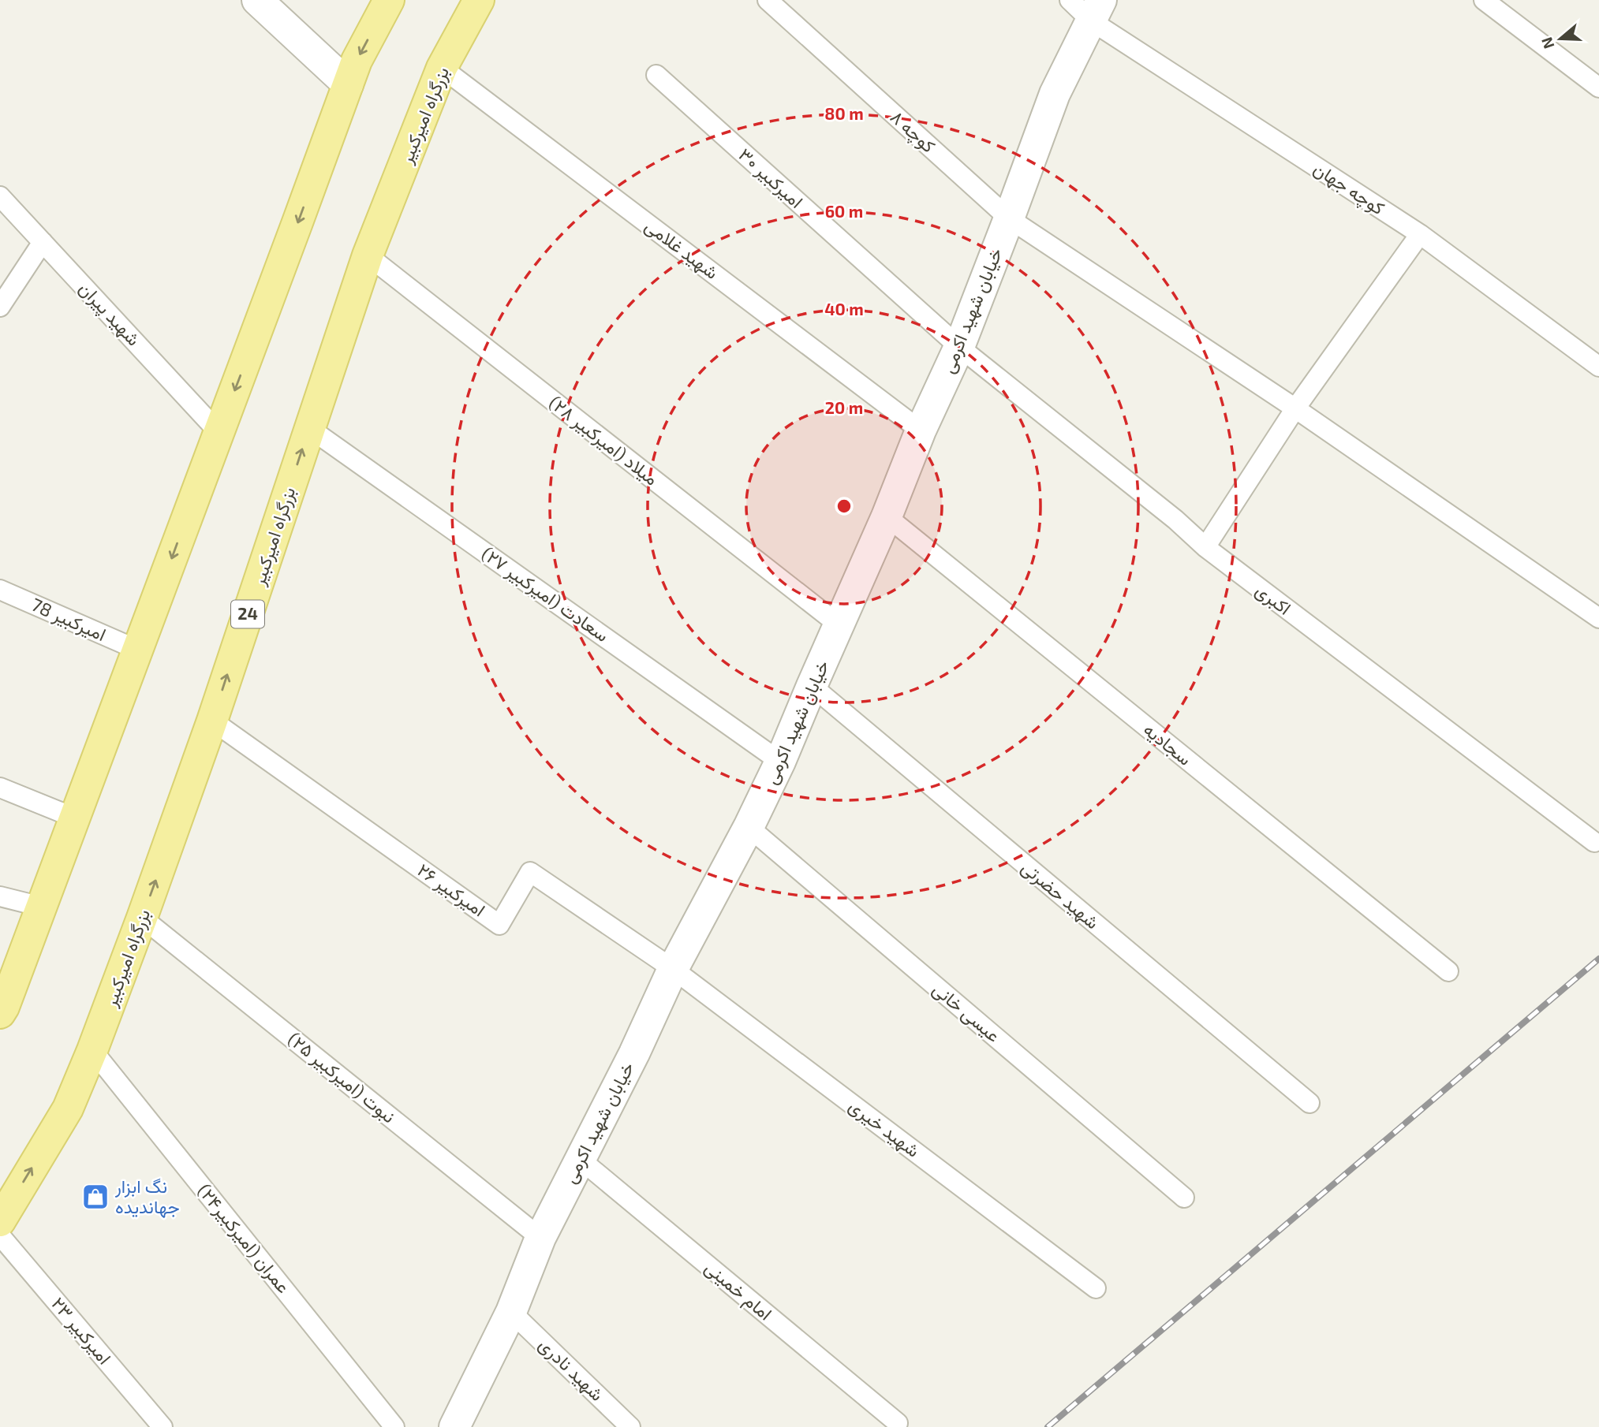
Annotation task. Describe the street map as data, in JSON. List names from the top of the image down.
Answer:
{
  "streets": {
    "main road": ["بزرگراه امیرکبیر", "24"],
    "street": ["خیابان شهید اکرمی"],
    "lane": [
      "کوچه ۸",
      "امیرکبیر ۳۰",
      "کوچه جهان",
      "شهید غلامی",
      "شهید پیران",
      "میلاد (امیرکبیر ۲۸)",
      "سعادت (امیرکبیر ۲۷)",
      "اکبری",
      "امیرکبیر 78",
      "سجادیه",
      "امیرکبیر ۲۶",
      "شهید حضرتی",
      "عیسی خانی",
      "نبوت (امیرکبیر ۲۵)",
      "شهید خیری",
      "عمران (امیرکبیر۲۴)",
      "امام خمینی",
      "امیرکبیر ۲۳",
      "شهید نادری"
    ]
  },
  "crossings": [
    ["بزرگراه امیرکبیر", "شهید غلامی"],
    ["بزرگراه امیرکبیر", "میلاد (امیرکبیر ۲۸)"],
    ["بزرگراه امیرکبیر", "سعادت (امیرکبیر ۲۷)"],
    ["بزرگراه امیرکبیر", "امیرکبیر ۲۶"],
    ["بزرگراه امیرکبیر", "نبوت (امیرکبیر ۲۵)"],
    ["بزرگراه امیرکبیر", "عمران (امیرکبیر۲۴)"],
    ["کوچه ۸", "خیابان شهید اکرمی"],
    ["امیرکبیر ۳۰", "خیابان شهید اکرمی"],
    ["امیرکبیر ۳۰", "اکبری"],
    ["کوچه جهان", "خیابان شهید اکرمی"],
    ["شهید غلامی", "خیابان شهید اکرمی"],
    ["خیابان شهید اکرمی", "میلاد (امیرکبیر ۲۸)"],
    ["خیابان شهید اکرمی", "سعادت (امیرکبیر ۲۷)"],
    ["خیابان شهید اکرمی", "اکبری"],
    ["خیابان شهید اکرمی", "سجادیه"],
    ["خیابان شهید اکرمی", "امیرکبیر ۲۶"],
    ["خیابان شهید اکرمی", "شهید حضرتی"],
    ["خیابان شهید اکرمی", "عیسی خانی"],
    ["خیابان شهید اکرمی", "نبوت (امیرکبیر ۲۵)"],
    ["خیابان شهید اکرمی", "شهید خیری"],
    ["خیابان شهید اکرمی", "امام خمینی"],
    ["خیابان شهید اکرمی", "شهید نادری"],
    ["امیرکبیر ۲۶", "شهید خیری"]
  ],
  "places": {
    "shop": ["نگ ابزار جهاندیده"]
  },
  "north": "left",
  "rings": [
    "80 m",
    "60 m",
    "40 m",
    "20 m"
  ]
}
